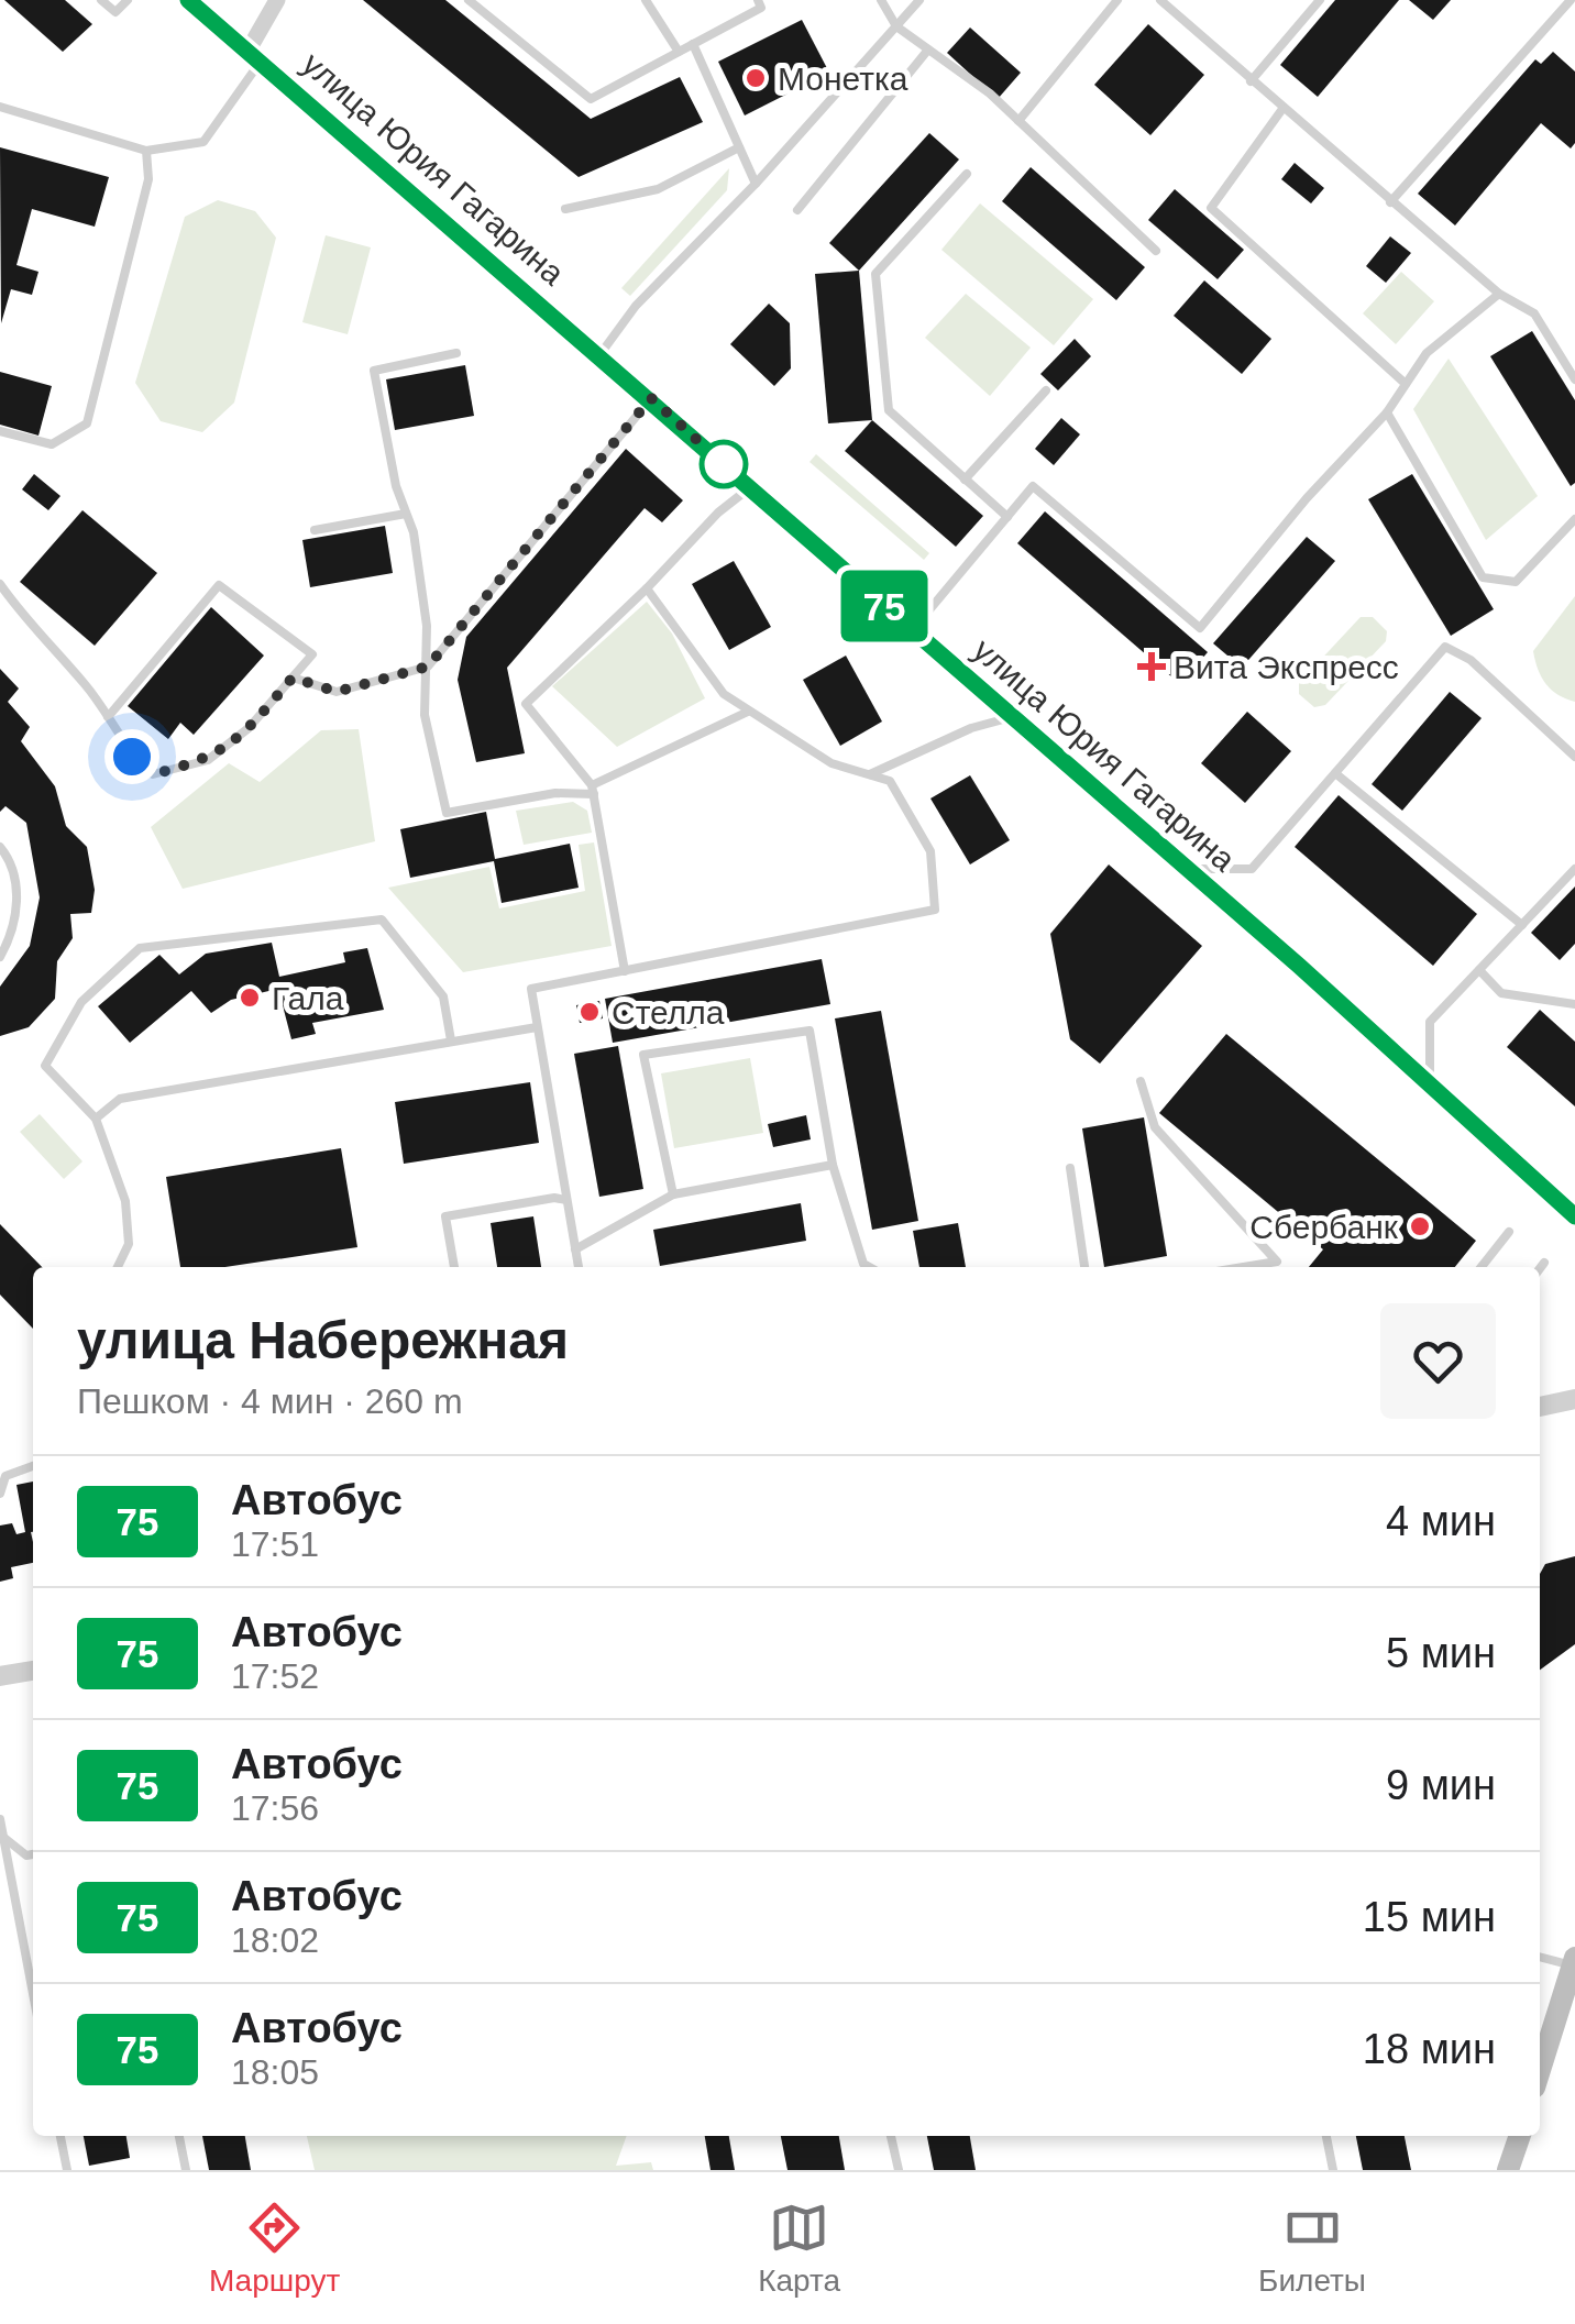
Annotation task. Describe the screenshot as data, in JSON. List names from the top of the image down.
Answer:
{
  "streets": {
    "main road": ["улица Юрия Гагарина"]
  },
  "places": {
    "other": [
      "Монетка",
      "Гала",
      "Стелла",
      "Сбербанк"
    ],
    "health": ["Вита Экспресс"]
  },
  "lines": ["bus line 75"],
  "page": {
    "on_map": "75",
    "heading": ["улица Набережная", "Пешком · 4 мин · 260 m"],
    "list": [
      {
        "mark": "75",
        "name": "Автобус",
        "note": "17:51",
        "value": "4 мин"
      },
      {
        "mark": "75",
        "name": "Автобус",
        "note": "17:52",
        "value": "5 мин"
      },
      {
        "mark": "75",
        "name": "Автобус",
        "note": "17:56",
        "value": "9 мин"
      },
      {
        "mark": "75",
        "name": "Автобус",
        "note": "18:02",
        "value": "15 мин"
      },
      {
        "mark": "75",
        "name": "Автобус",
        "note": "18:05",
        "value": "18 мин"
      }
    ],
    "tabs": ["Маршрут", "Карта", "Билеты"]
  }
}
